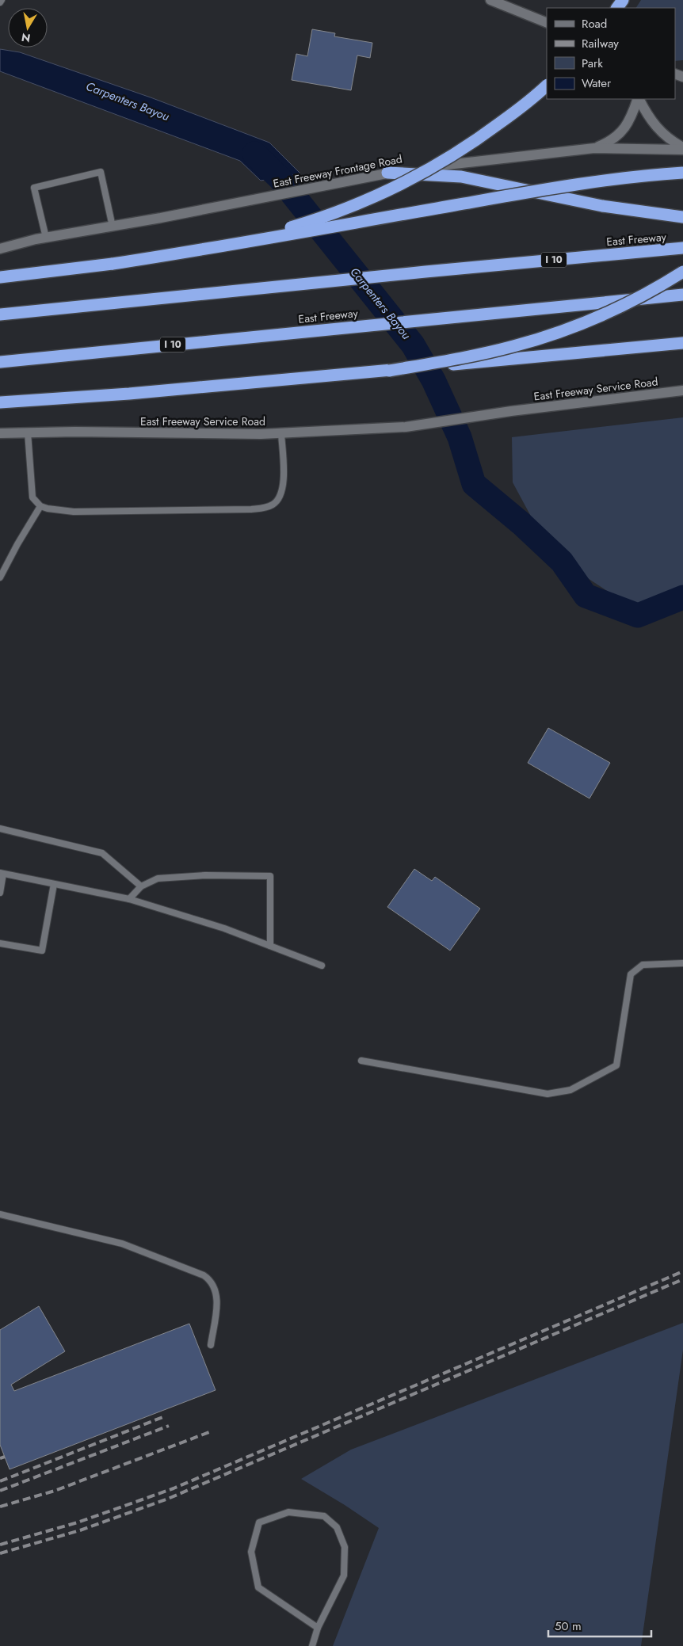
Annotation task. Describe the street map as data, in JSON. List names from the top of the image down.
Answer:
{
  "streets": {
    "highway": ["East Freeway", "I 10"],
    "main road": ["East Freeway Frontage Road", "East Freeway Service Road"]
  },
  "water": ["Carpenters Bayou"],
  "legend": [
    "Road",
    "Railway",
    "Park",
    "Water"
  ],
  "scale_bar": "50 m",
  "north": "bottom"
}
